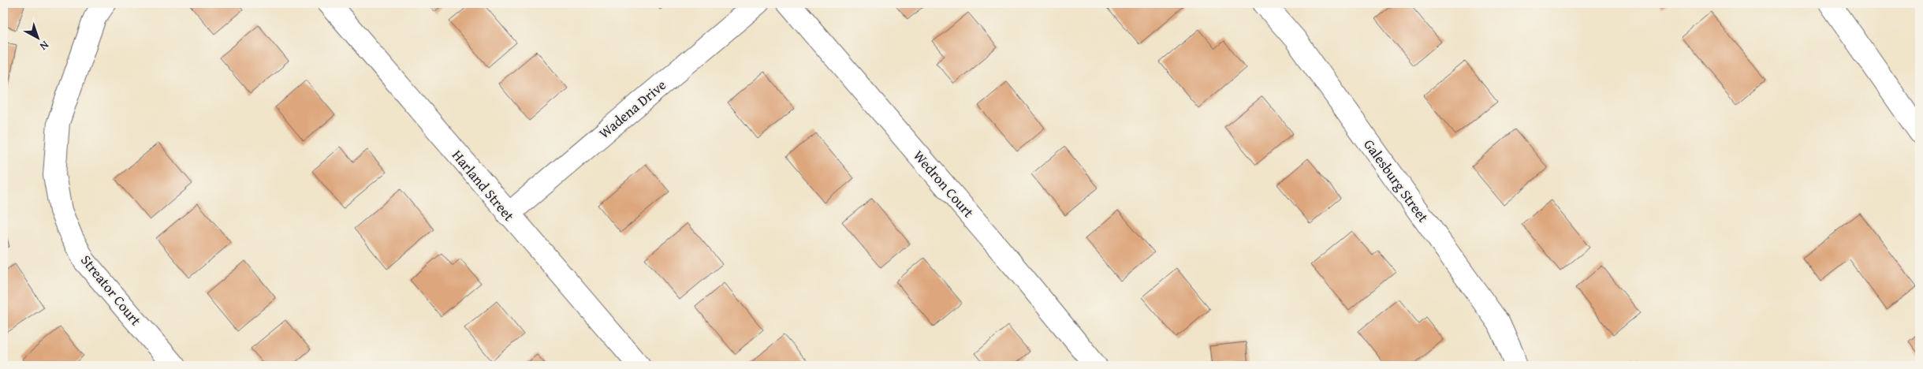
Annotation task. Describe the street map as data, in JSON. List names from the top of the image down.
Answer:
{
  "streets": {
    "street": [
      "Wadena Drive",
      "Galesburg Street",
      "Wedron Court",
      "Harland Street",
      "Streator Court"
    ]
  },
  "crossings": [
    ["Wadena Drive", "Harland Street"]
  ],
  "north": "bottom right"
}
